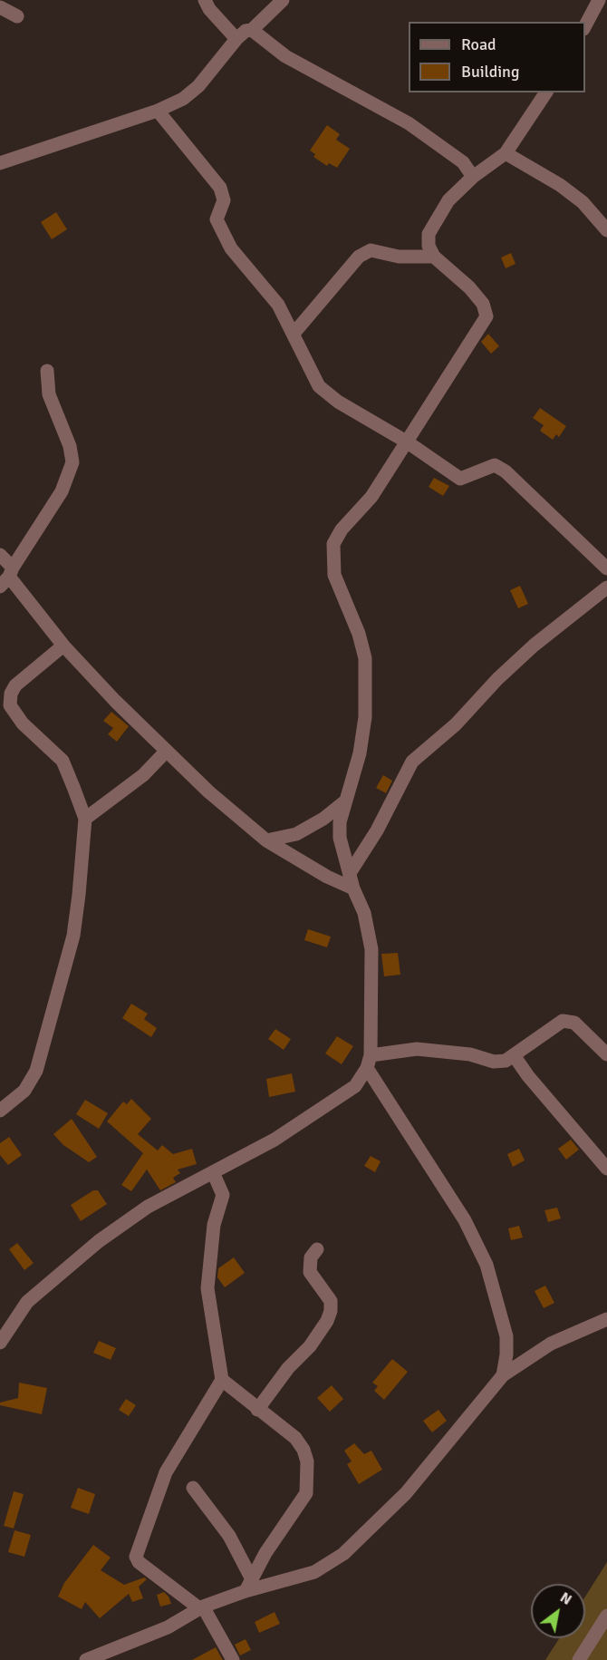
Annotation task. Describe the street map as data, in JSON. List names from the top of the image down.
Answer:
{
  "legend": ["Road", "Building"],
  "north": "top right"
}
